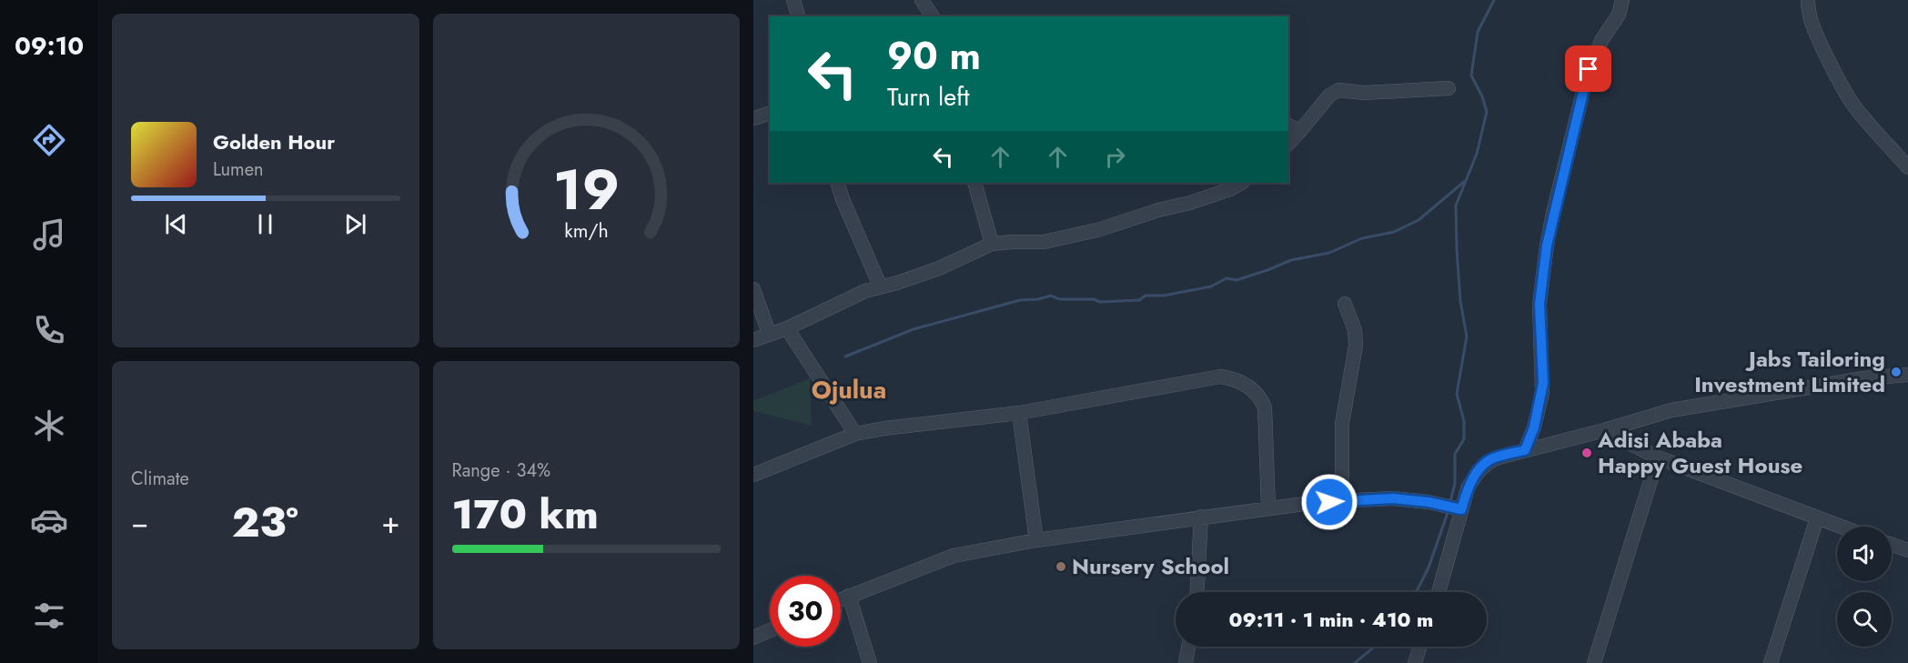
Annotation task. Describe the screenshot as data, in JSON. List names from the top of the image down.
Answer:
{
  "districts": ["Ojulua"],
  "places": ["Jabs Tailoring Investment Limited", "Adisi Ababa Happy Guest House", "Nursery School"],
  "page": {
    "tabs": "09:10",
    "turn": ["90 m", "Turn left"],
    "song": ["Golden Hour", "Lumen"],
    "tile": [
      "Climate",
      ["Range · 34%", "170 km"]
    ],
    "heat": ["−", "23°", "+"],
    "limit": "30",
    "trip": "09:11 · 1 min · 410 m",
    "gauge": ["19", "km/h"]
  }
}
